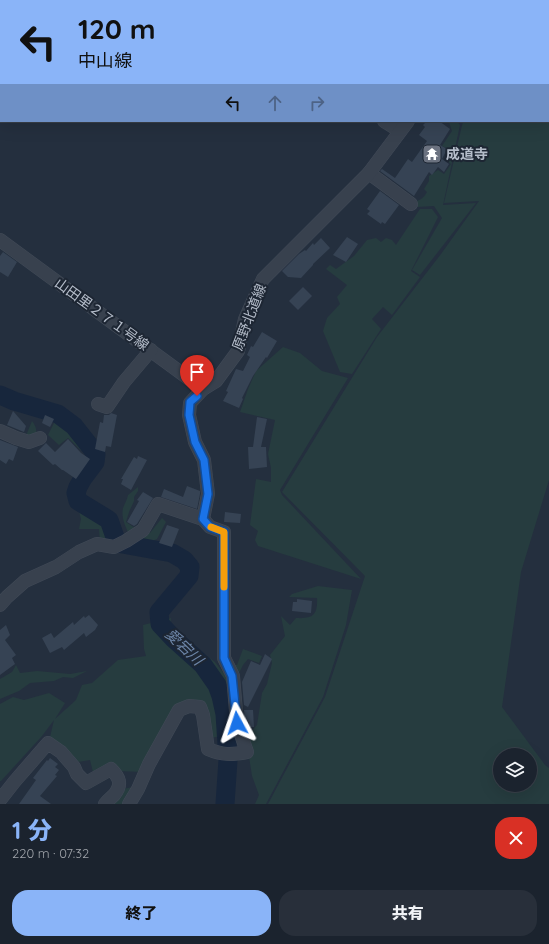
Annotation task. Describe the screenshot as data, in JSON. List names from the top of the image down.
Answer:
{
  "streets": {
    "street": ["山田里２７１号線", "原野北道線"]
  },
  "crossings": [
    ["山田里２７１号線", "原野北道線"]
  ],
  "water": ["愛宕川"],
  "places": {
    "temple": ["成道寺"]
  },
  "page": {
    "turn": ["120 m", "中山線"],
    "heading": ["1 分", "220 m · 07:32"],
    "buttons": ["終了", "共有"]
  }
}
